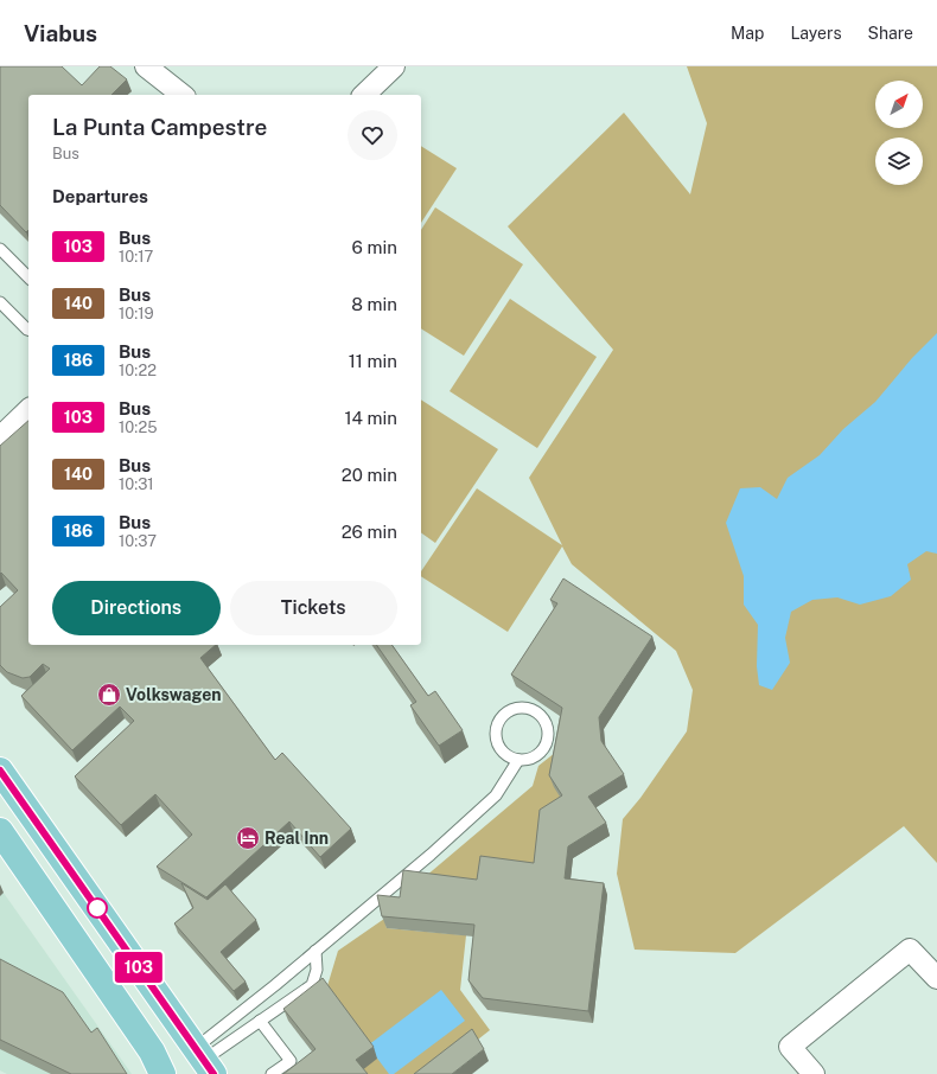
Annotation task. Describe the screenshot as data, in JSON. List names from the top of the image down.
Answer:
{
  "places": {
    "shop": ["Volkswagen"],
    "hotel": ["Real Inn"]
  },
  "lines": ["bus line 103"],
  "north": "top right",
  "page": {
    "header": "Viabus",
    "nav": ["Map", "Layers", "Share"],
    "on_map": "103",
    "heading": [
      ["La Punta Campestre", "Bus"],
      "Departures"
    ],
    "list": [
      {
        "mark": "103",
        "name": "Bus",
        "note": "10:17",
        "value": "6 min"
      },
      {
        "mark": "140",
        "name": "Bus",
        "note": "10:19",
        "value": "8 min"
      },
      {
        "mark": "186",
        "name": "Bus",
        "note": "10:22",
        "value": "11 min"
      },
      {
        "mark": "103",
        "name": "Bus",
        "note": "10:25",
        "value": "14 min"
      },
      {
        "mark": "140",
        "name": "Bus",
        "note": "10:31",
        "value": "20 min"
      },
      {
        "mark": "186",
        "name": "Bus",
        "note": "10:37",
        "value": "26 min"
      }
    ],
    "buttons": ["Directions", "Tickets"]
  }
}
